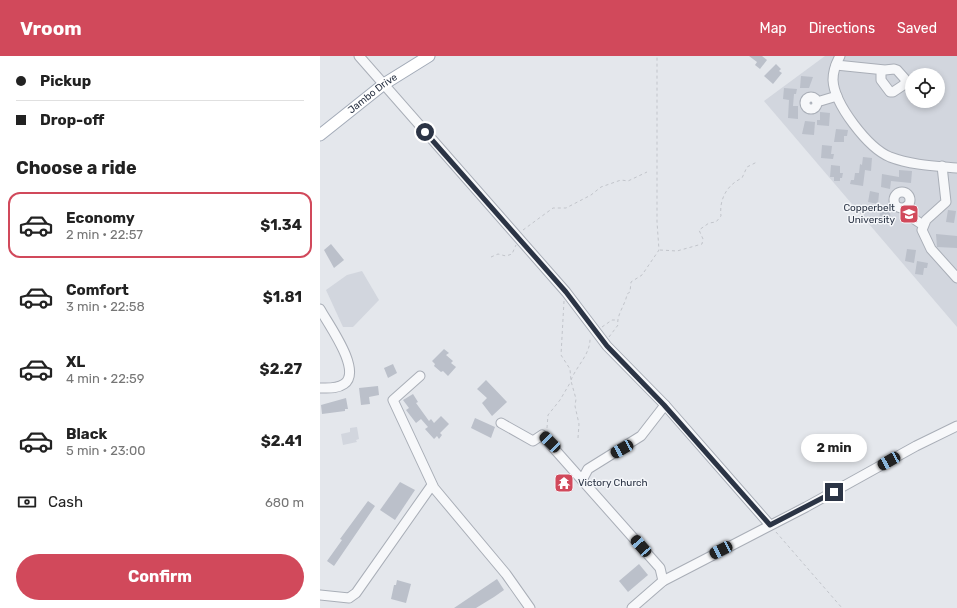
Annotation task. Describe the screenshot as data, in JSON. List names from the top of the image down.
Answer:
{
  "streets": {
    "main road": ["Jambo Drive"]
  },
  "places": {
    "school or university": ["Copperbelt University"],
    "temple": ["Victory Church"]
  },
  "page": {
    "header": "Vroom",
    "nav": ["Map", "Directions", "Saved"],
    "banner": ["Pickup", "Drop-off"],
    "heading": "Choose a ride",
    "list": [
      {
        "name": "Economy",
        "note": "2 min · 22:57",
        "value": "$1.34"
      },
      {
        "name": "Comfort",
        "note": "3 min · 22:58",
        "value": "$1.81"
      },
      {
        "name": "XL",
        "note": "4 min · 22:59",
        "value": "$2.27"
      },
      {
        "name": "Black",
        "note": "5 min · 23:00",
        "value": "$2.41"
      }
    ],
    "bubble": "2 min",
    "pay": ["Cash", "680 m"],
    "buttons": "Confirm"
  }
}
